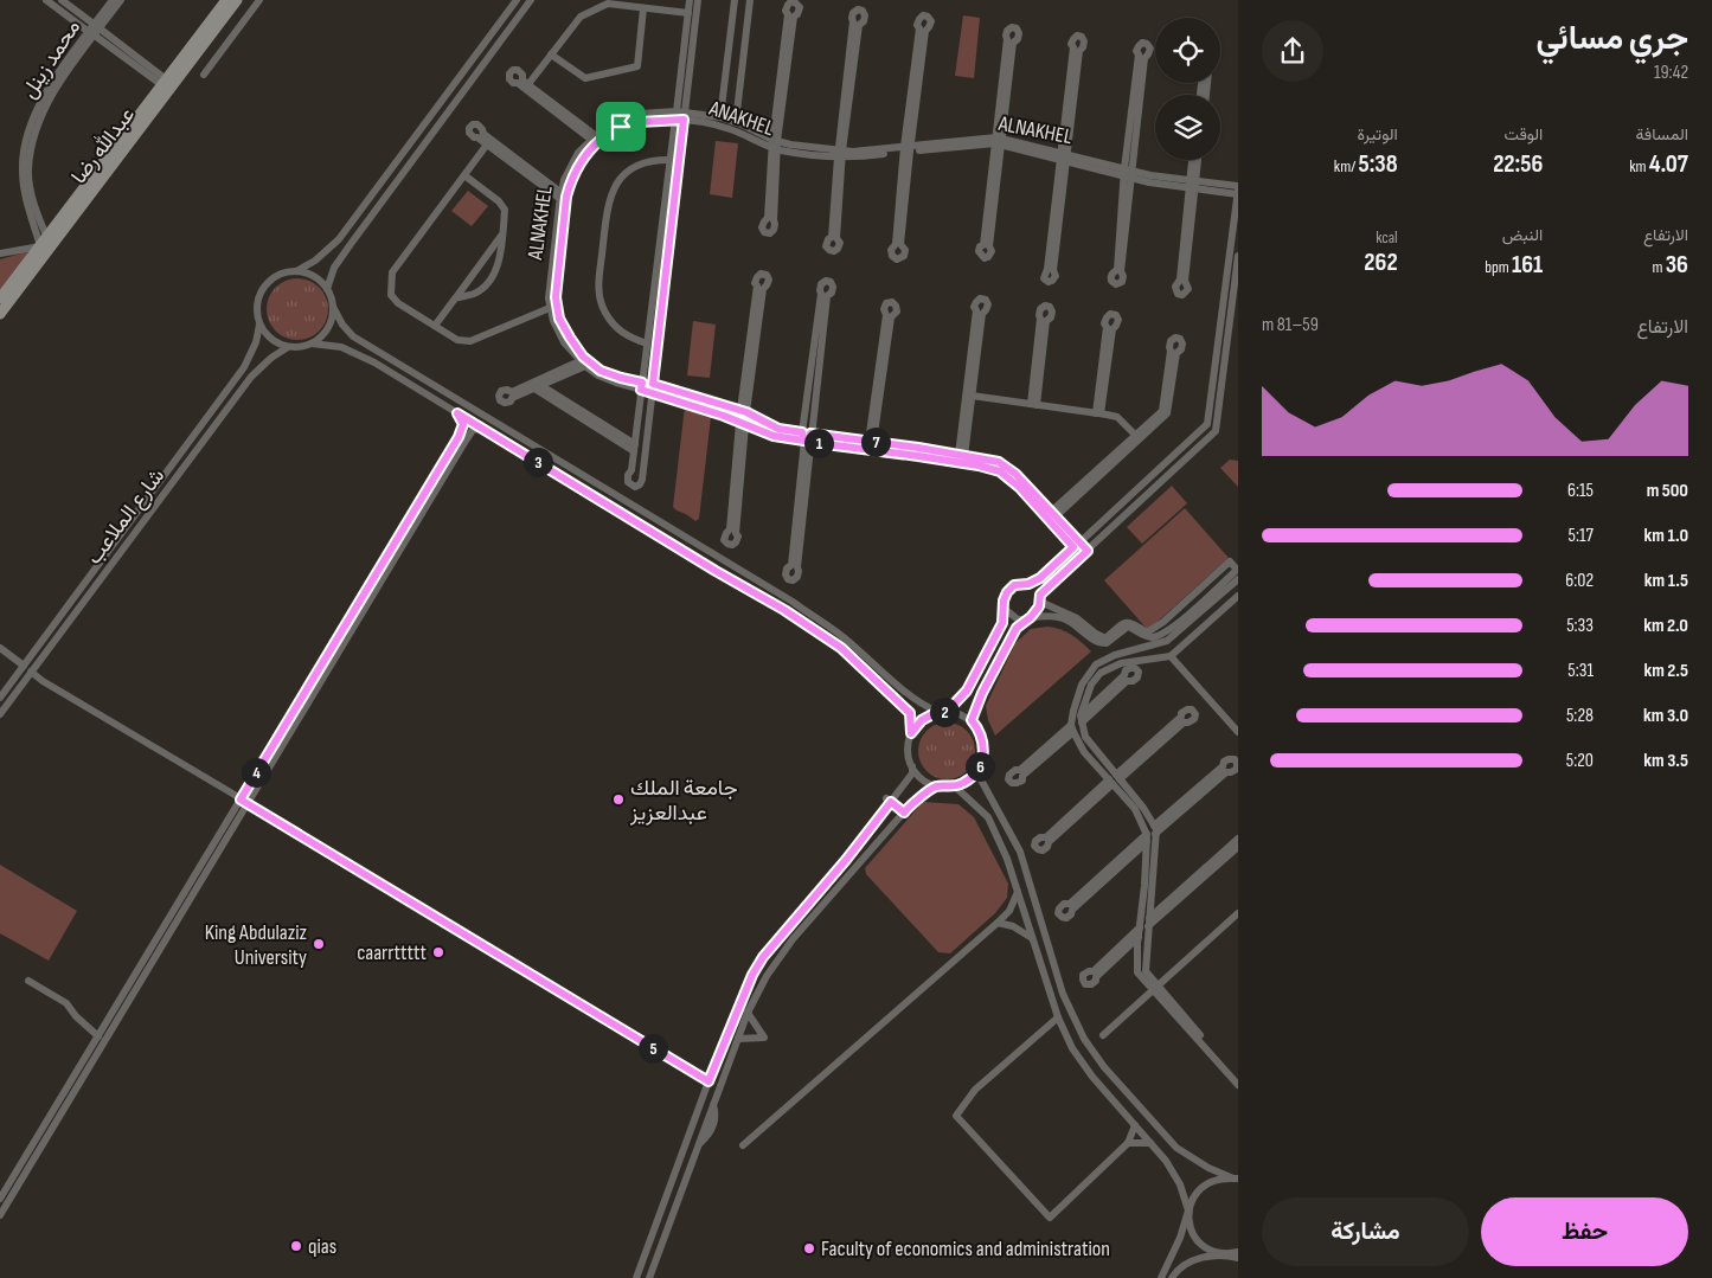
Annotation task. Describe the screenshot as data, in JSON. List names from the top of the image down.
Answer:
{
  "streets": {
    "street": [
      "محمد زينل",
      "ANAKHEL",
      "ALNAKHEL",
      "عبدالله رضا",
      "شارع الملاعب"
    ]
  },
  "crossings": [
    ["محمد زينل", "عبدالله رضا"],
    ["ANAKHEL", "ALNAKHEL"]
  ],
  "places": [
    "جامعة الملك عبدالعزيز",
    "King Abdulaziz University",
    "caarrttttt",
    "qias",
    "Faculty of economics and administration"
  ],
  "page": {
    "heading": ["جري مسائي", "19:42"],
    "stats": [
      ["المسافة", "4.07 km"],
      ["الوقت", "22:56"],
      ["الوتيرة", "5:38 /km"],
      ["الارتفاع", "36 m"],
      ["النبض", "161 bpm"],
      ["kcal", "262"]
    ],
    "chart": ["الارتفاع", "59–81 m"],
    "pins": [
      "7",
      "1",
      "3",
      "2",
      "6",
      "4",
      "5"
    ],
    "list": [
      {
        "name": "500 m",
        "note": "6:15"
      },
      {
        "name": "1.0 km",
        "note": "5:17"
      },
      {
        "name": "1.5 km",
        "note": "6:02"
      },
      {
        "name": "2.0 km",
        "note": "5:33"
      },
      {
        "name": "2.5 km",
        "note": "5:31"
      },
      {
        "name": "3.0 km",
        "note": "5:28"
      },
      {
        "name": "3.5 km",
        "note": "5:20"
      }
    ],
    "buttons": ["حفظ", "مشاركة"]
  }
}
